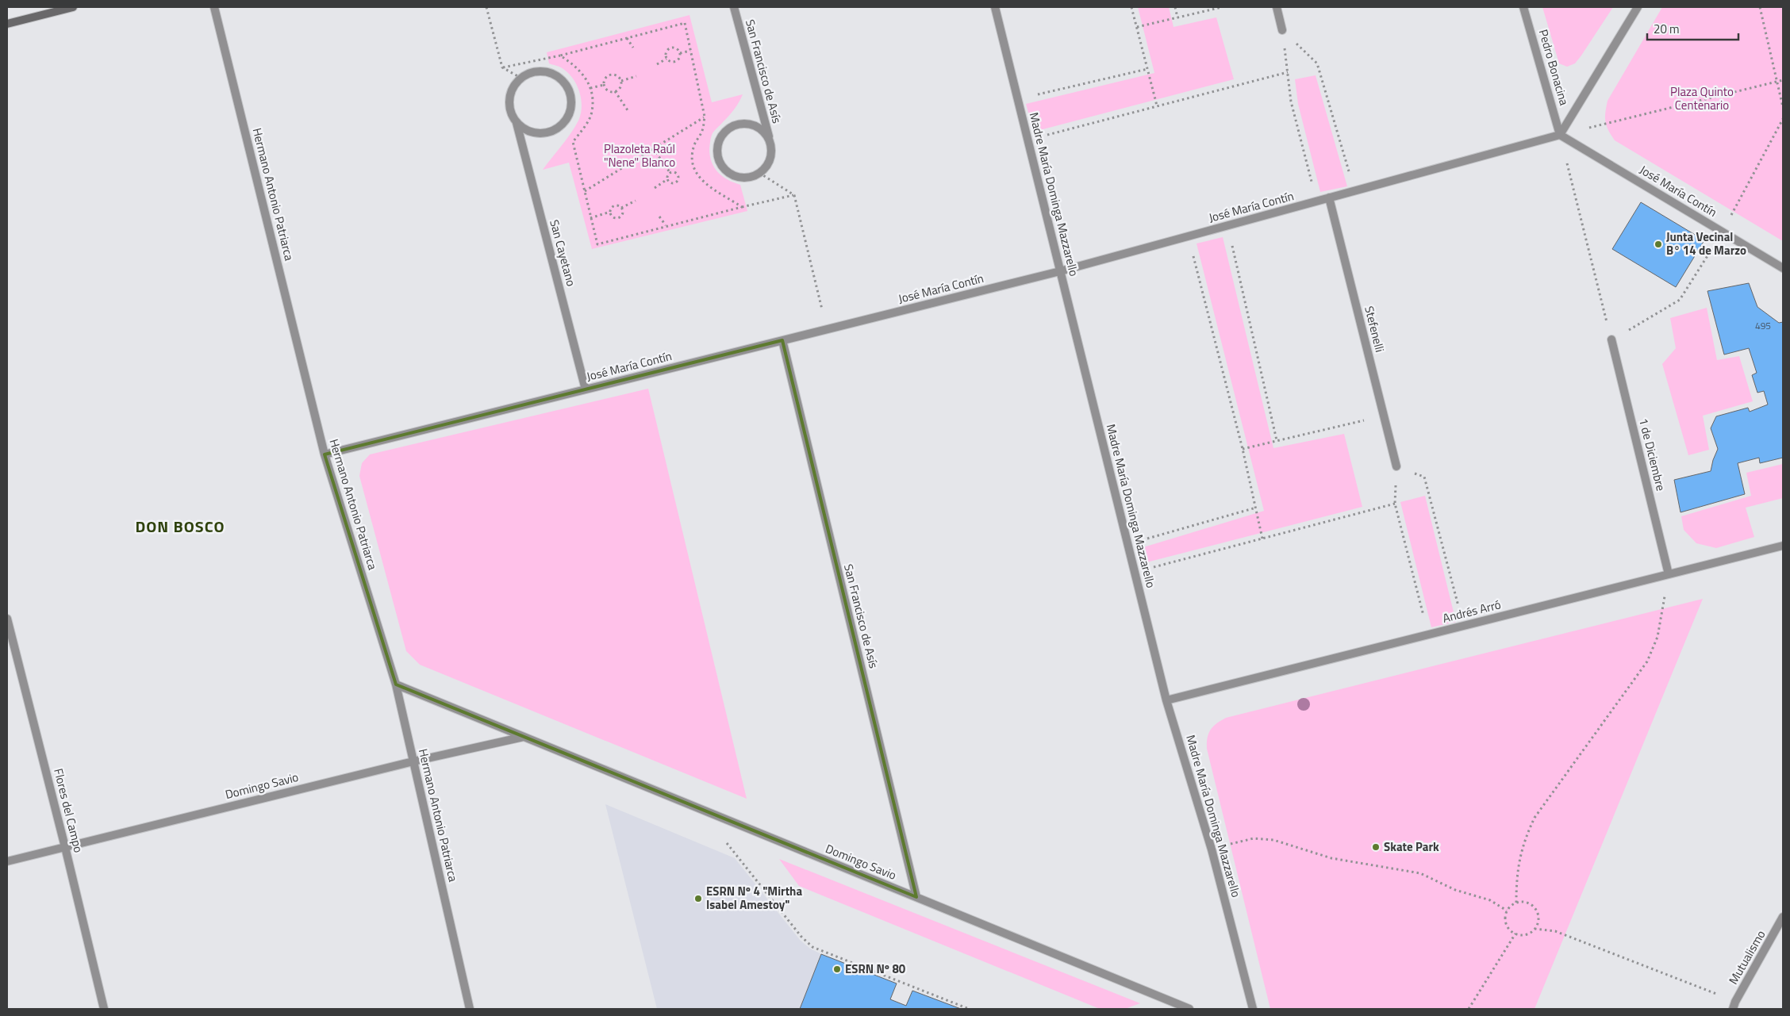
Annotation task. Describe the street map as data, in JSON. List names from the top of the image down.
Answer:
{
  "streets": {
    "street": [
      "Pedro Bonacina",
      "San Francisco de Asís",
      "José María Contín",
      "Hermano Antonio Patriarca",
      "Madre María Dominga Mazzarello",
      "San Cayetano",
      "Stefenelli",
      "1 de Diciembre",
      "Andrés Arró",
      "Domingo Savio",
      "Flores del Campo",
      "Mutualismo"
    ]
  },
  "crossings": [
    ["Pedro Bonacina", "José María Contín"],
    ["San Francisco de Asís", "José María Contín"],
    ["San Francisco de Asís", "Domingo Savio"],
    ["José María Contín", "Hermano Antonio Patriarca"],
    ["José María Contín", "Madre María Dominga Mazzarello"],
    ["José María Contín", "San Cayetano"],
    ["José María Contín", "Stefenelli"],
    ["Hermano Antonio Patriarca", "Domingo Savio"],
    ["Madre María Dominga Mazzarello", "Andrés Arró"],
    ["1 de Diciembre", "Andrés Arró"],
    ["Domingo Savio", "Flores del Campo"]
  ],
  "districts": ["DON BOSCO"],
  "parks": ["Plaza Quinto Centenario", "Plazoleta Raúl \"Nene\" Blanco"],
  "places": [
    "Junta Vecinal B° 14 de Marzo",
    "Skate Park",
    "ESRN Nº 4 \"Mirtha Isabel Amestoy\"",
    "ESRN Nº 80"
  ],
  "house_numbers": ["495"],
  "scale_bar": "20 m"
}
